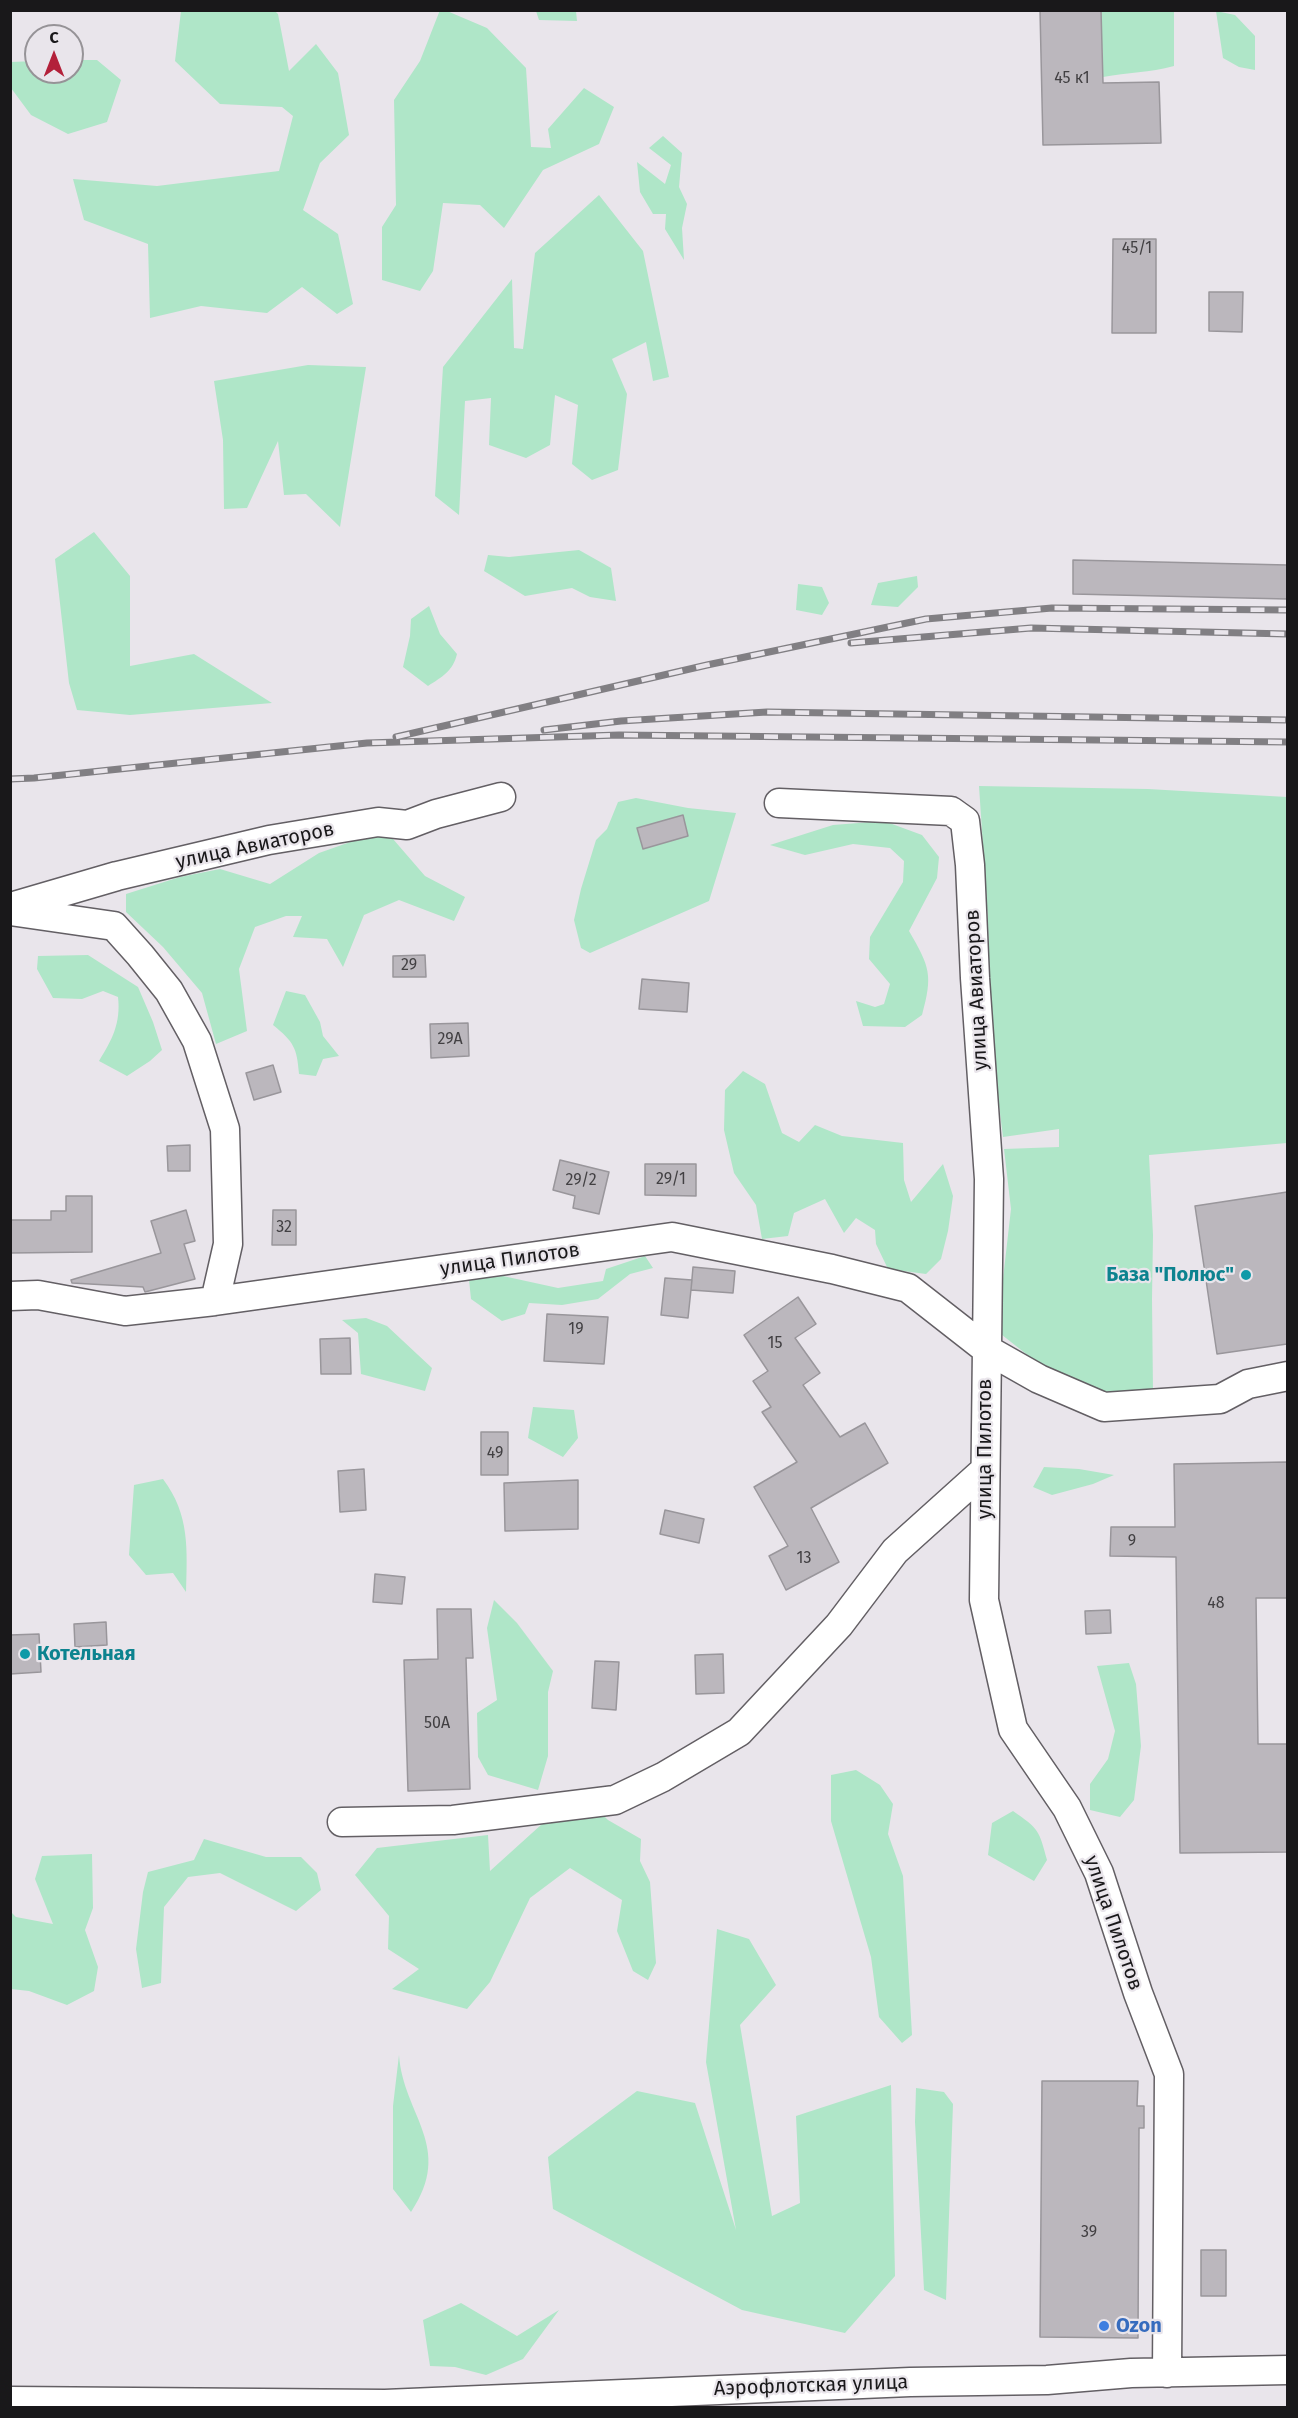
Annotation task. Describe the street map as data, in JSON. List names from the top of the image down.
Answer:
{
  "streets": {
    "street": ["улица Авиаторов", "улица Пилотов", "Аэрофлотская улица"]
  },
  "crossings": [
    ["улица Авиаторов", "улица Пилотов"],
    ["улица Пилотов", "Аэрофлотская улица"]
  ],
  "places": ["База \"Полюс\"", "Котельная", "Ozon"],
  "house_numbers": [
    "45 к1",
    "45/1",
    "29",
    "29А",
    "29/1",
    "29/2",
    "32",
    "19",
    "15",
    "49",
    "9",
    "13",
    "48",
    "50А",
    "39"
  ],
  "north": "top"
}
